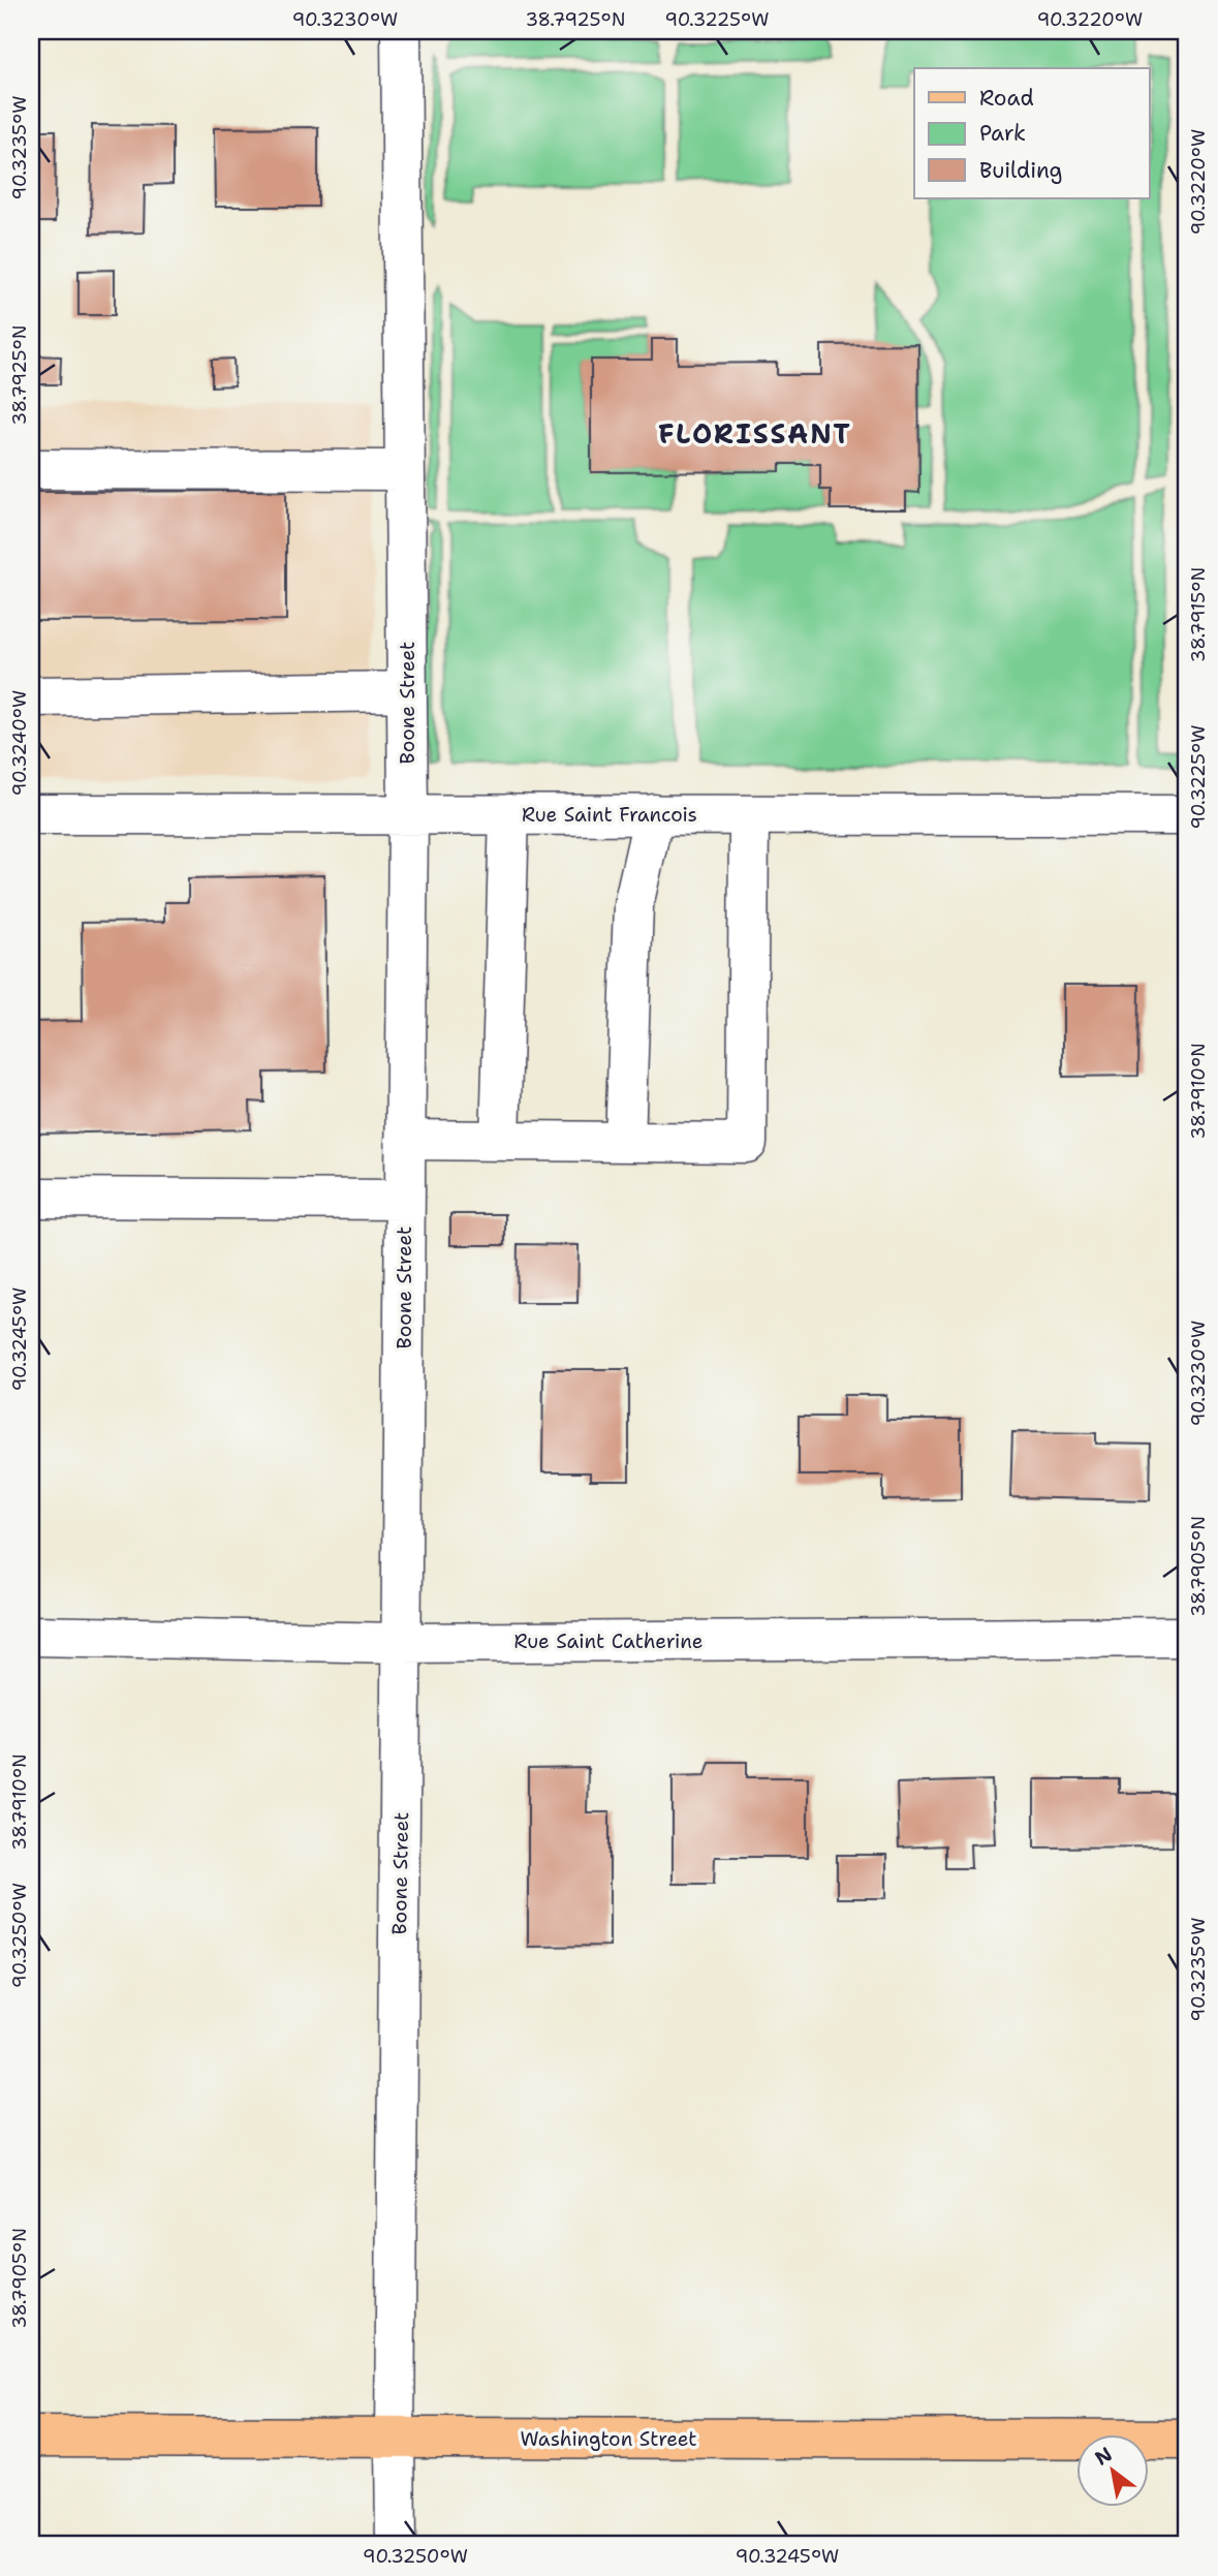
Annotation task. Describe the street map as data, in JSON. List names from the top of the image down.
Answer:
{
  "streets": {
    "main road": ["Washington Street"],
    "street": ["Boone Street", "Rue Saint Francois", "Rue Saint Catherine"]
  },
  "crossings": [
    ["Boone Street", "Rue Saint Francois"],
    ["Boone Street", "Rue Saint Catherine"],
    ["Boone Street", "Washington Street"]
  ],
  "districts": ["FLORISSANT"],
  "legend": ["Road", "Park", "Building"],
  "north": "top left",
  "coordinates": [
    "90.3230°W",
    "38.7925°N",
    "90.3225°W",
    "90.3220°W",
    "90.3235°W",
    "38.7915°N",
    "90.3240°W",
    "38.7910°N",
    "90.3245°W",
    "38.7905°N",
    "90.3250°W"
  ]
}
